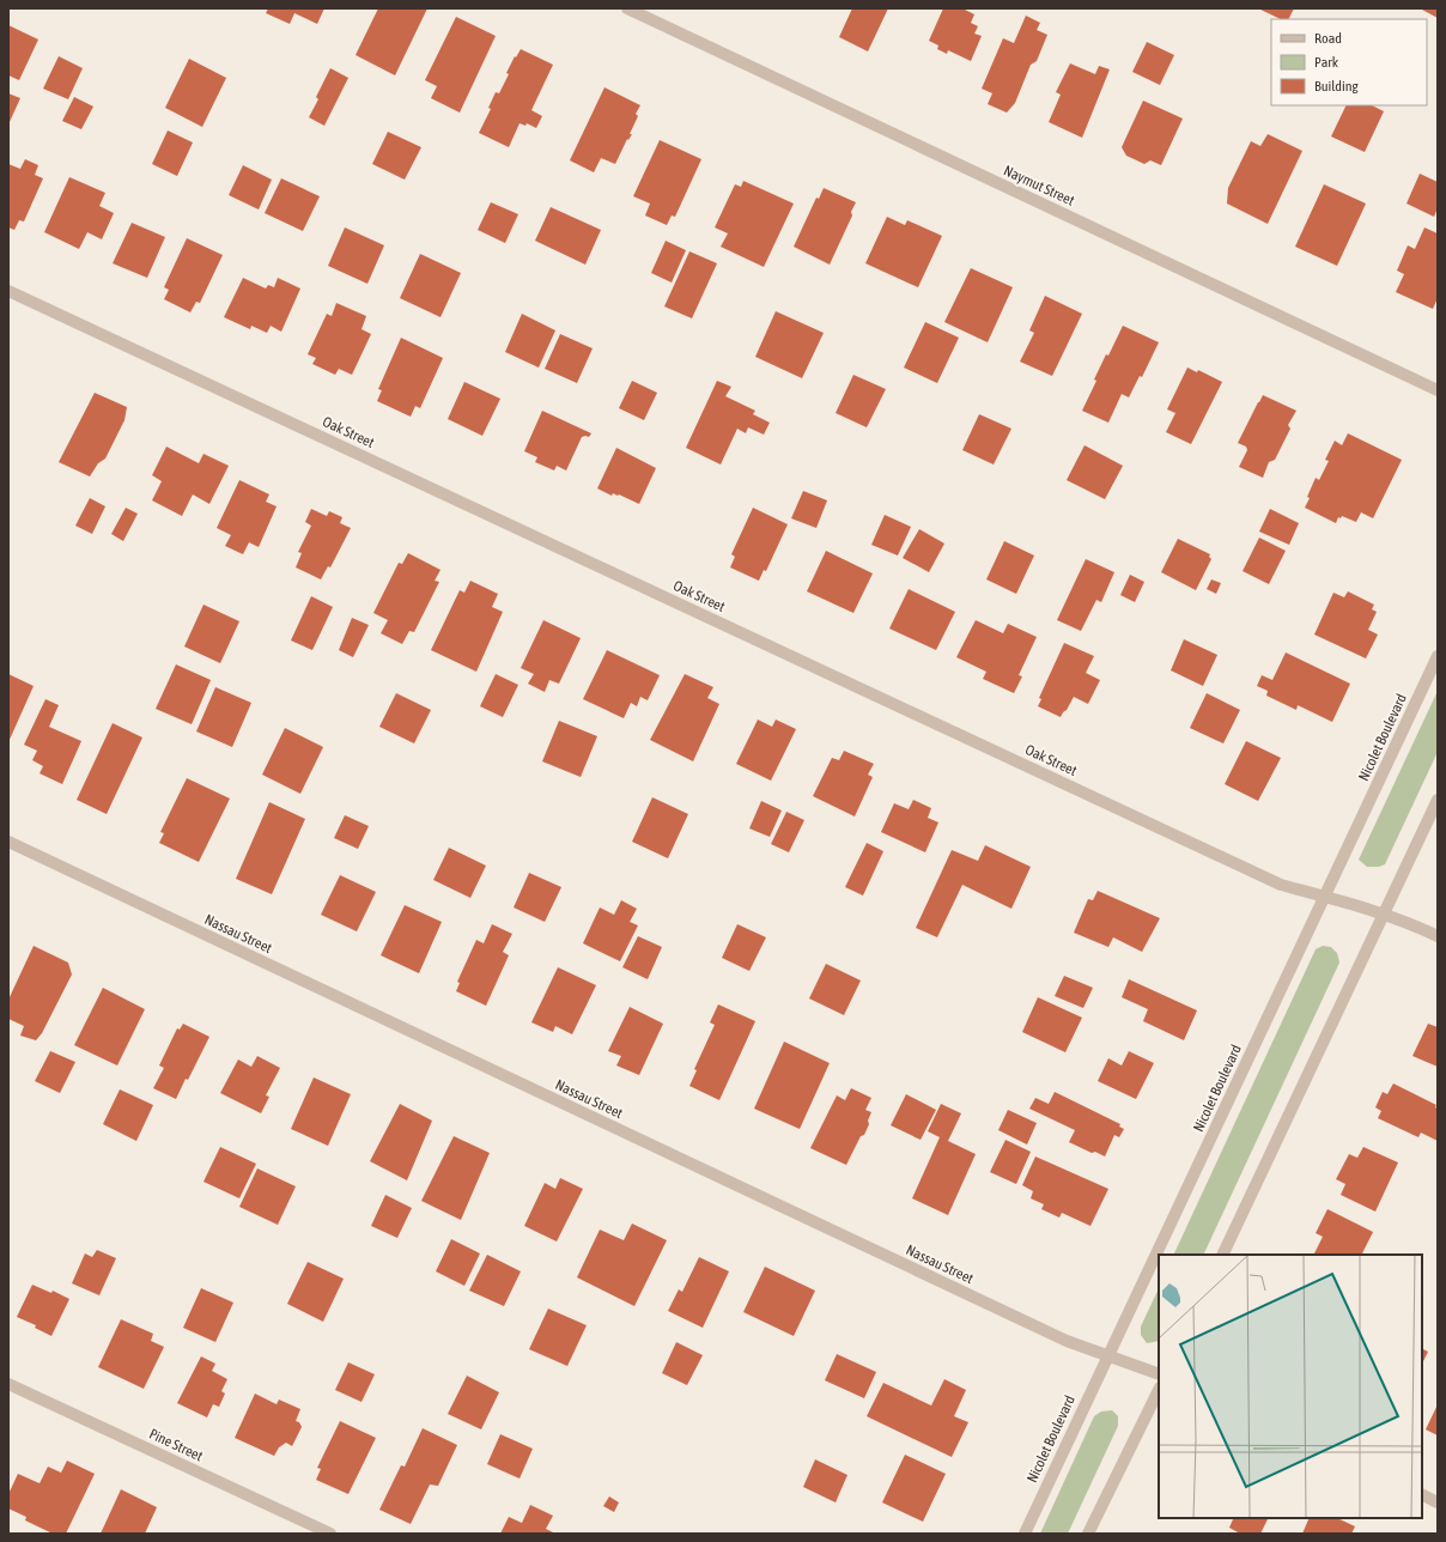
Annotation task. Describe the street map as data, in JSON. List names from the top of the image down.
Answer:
{
  "streets": {
    "street": [
      "Naymut Street",
      "Oak Street",
      "Nicolet Boulevard",
      "Nassau Street",
      "Pine Street"
    ]
  },
  "crossings": [
    ["Oak Street", "Nicolet Boulevard"],
    ["Nicolet Boulevard", "Nassau Street"]
  ],
  "legend": ["Road", "Park", "Building"]
}
